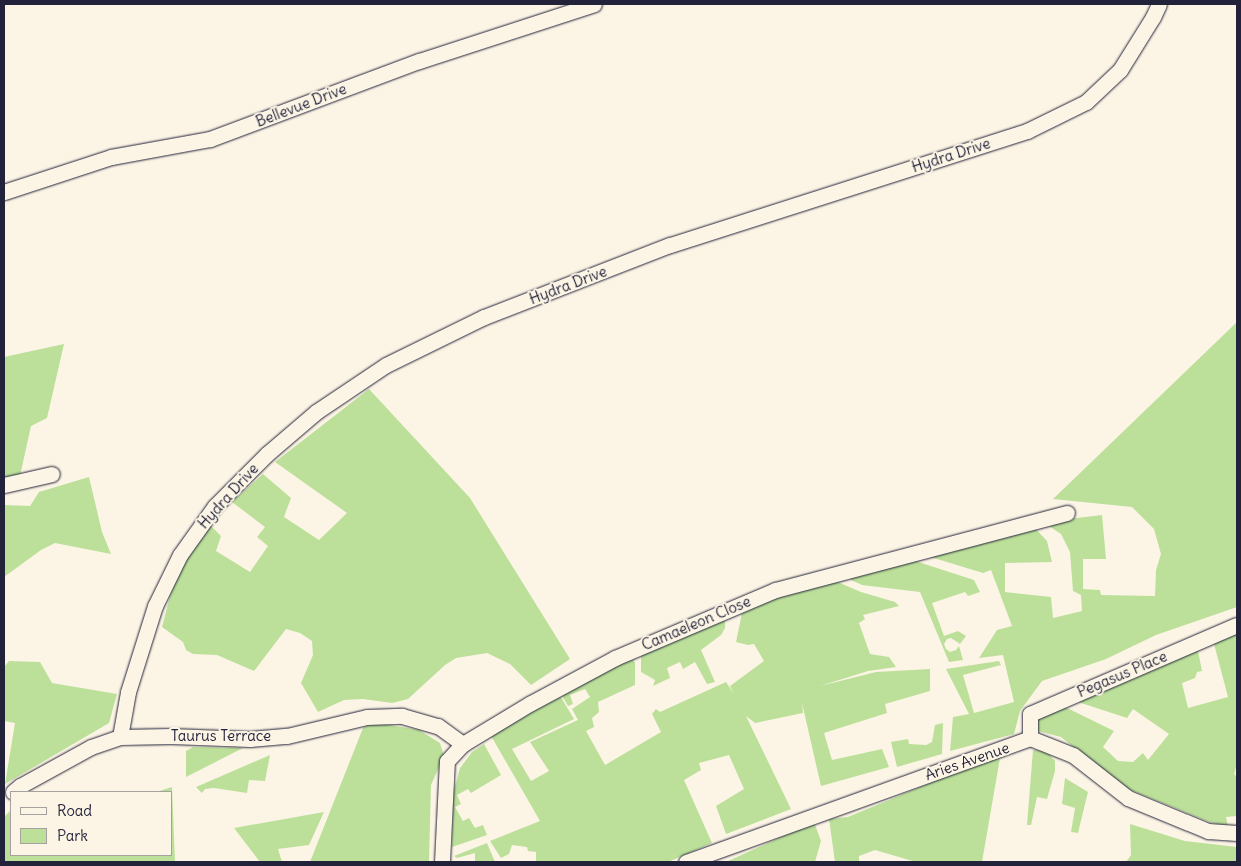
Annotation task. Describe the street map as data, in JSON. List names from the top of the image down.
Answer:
{
  "streets": {
    "street": [
      "Bellevue Drive",
      "Hydra Drive",
      "Camaeleon Close",
      "Pegasus Place",
      "Taurus Terrace",
      "Aries Avenue"
    ]
  },
  "crossings": [
    ["Hydra Drive", "Taurus Terrace"],
    ["Camaeleon Close", "Taurus Terrace"],
    ["Pegasus Place", "Aries Avenue"]
  ],
  "legend": ["Road", "Park"]
}
